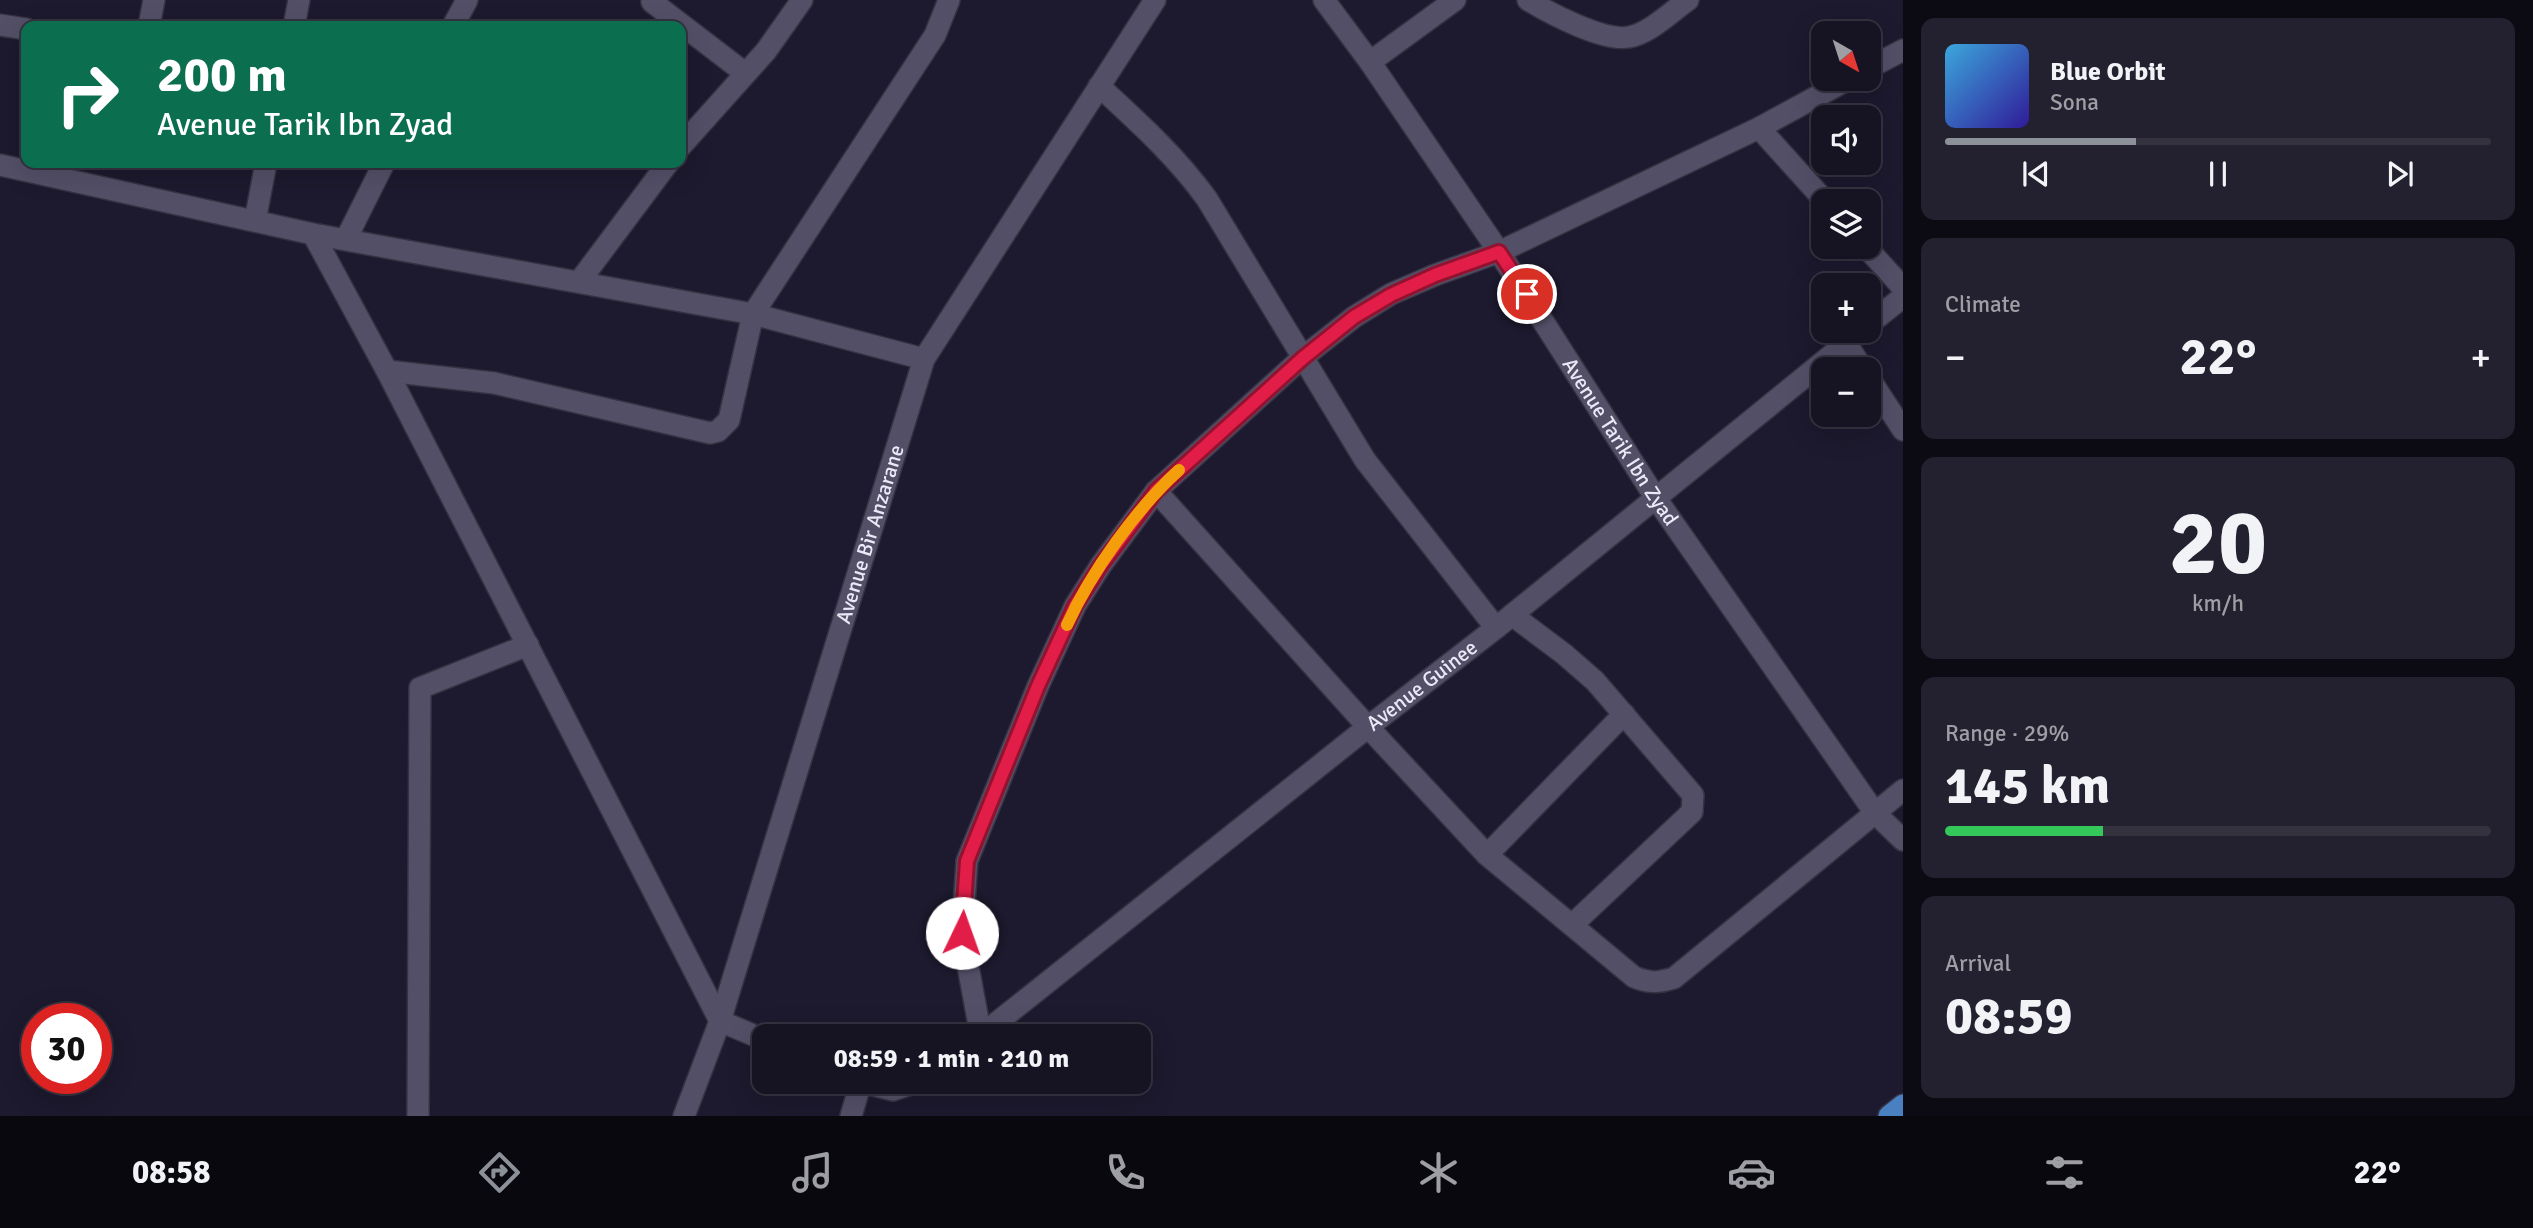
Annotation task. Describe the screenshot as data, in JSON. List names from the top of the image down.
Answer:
{
  "streets": {
    "street": ["Avenue Tarik Ibn Zyad", "Avenue Bir Anzarane", "Avenue Guinee"]
  },
  "crossings": [
    ["Avenue Tarik Ibn Zyad", "Avenue Guinee"]
  ],
  "north": "bottom right",
  "page": {
    "map_buttons": ["+", "−"],
    "turn": ["200 m", "Avenue Tarik Ibn Zyad"],
    "song": ["Blue Orbit", "Sona"],
    "tile": [
      "Climate",
      ["20", "km/h"],
      ["Range · 29%", "145 km"],
      ["Arrival", "08:59"]
    ],
    "heat": ["−", "22°", "+"],
    "limit": "30",
    "trip": "08:59 · 1 min · 210 m",
    "tabs": ["08:58", "22°"]
  }
}
